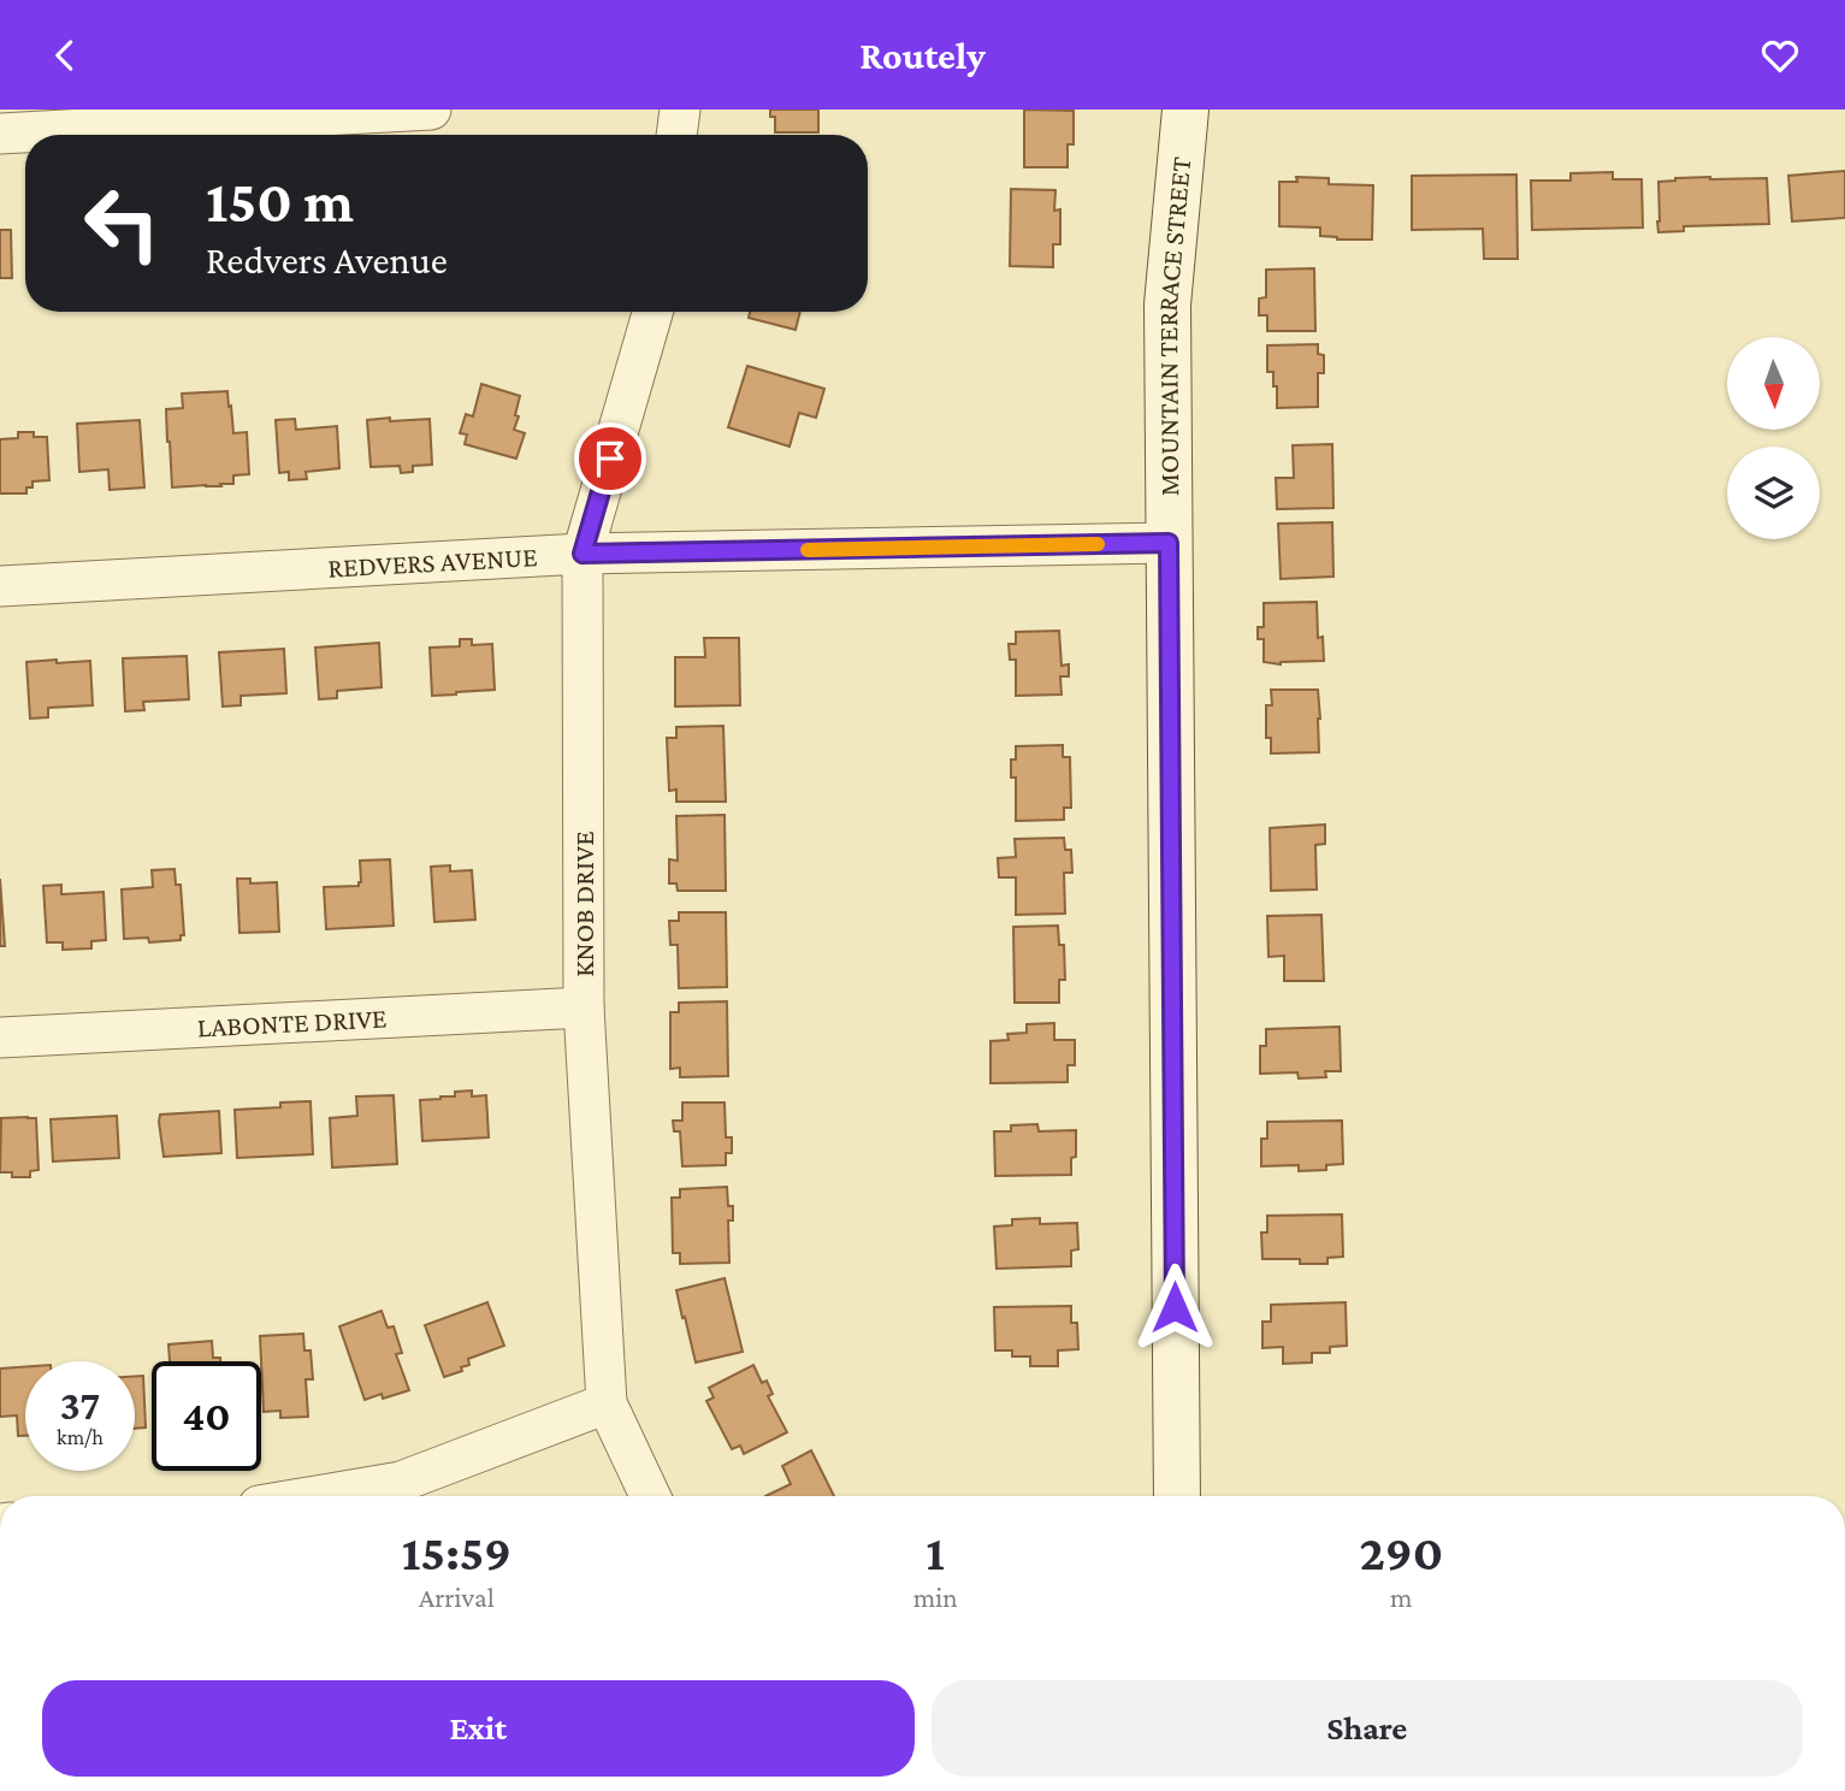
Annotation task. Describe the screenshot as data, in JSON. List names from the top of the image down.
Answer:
{
  "streets": {
    "street": [
      "MOUNTAIN TERRACE STREET",
      "REDVERS AVENUE",
      "KNOB DRIVE",
      "LABONTE DRIVE"
    ]
  },
  "crossings": [
    ["MOUNTAIN TERRACE STREET", "REDVERS AVENUE"],
    ["REDVERS AVENUE", "KNOB DRIVE"],
    ["KNOB DRIVE", "LABONTE DRIVE"]
  ],
  "north": "bottom",
  "page": {
    "header": "Routely",
    "turn": ["150 m", "Redvers Avenue"],
    "speed": "37 km/h",
    "limit": "40",
    "eta": [
      "15:59",
      "Arrival",
      "1",
      "min",
      "290",
      "m"
    ],
    "buttons": ["Exit", "Share"]
  }
}
